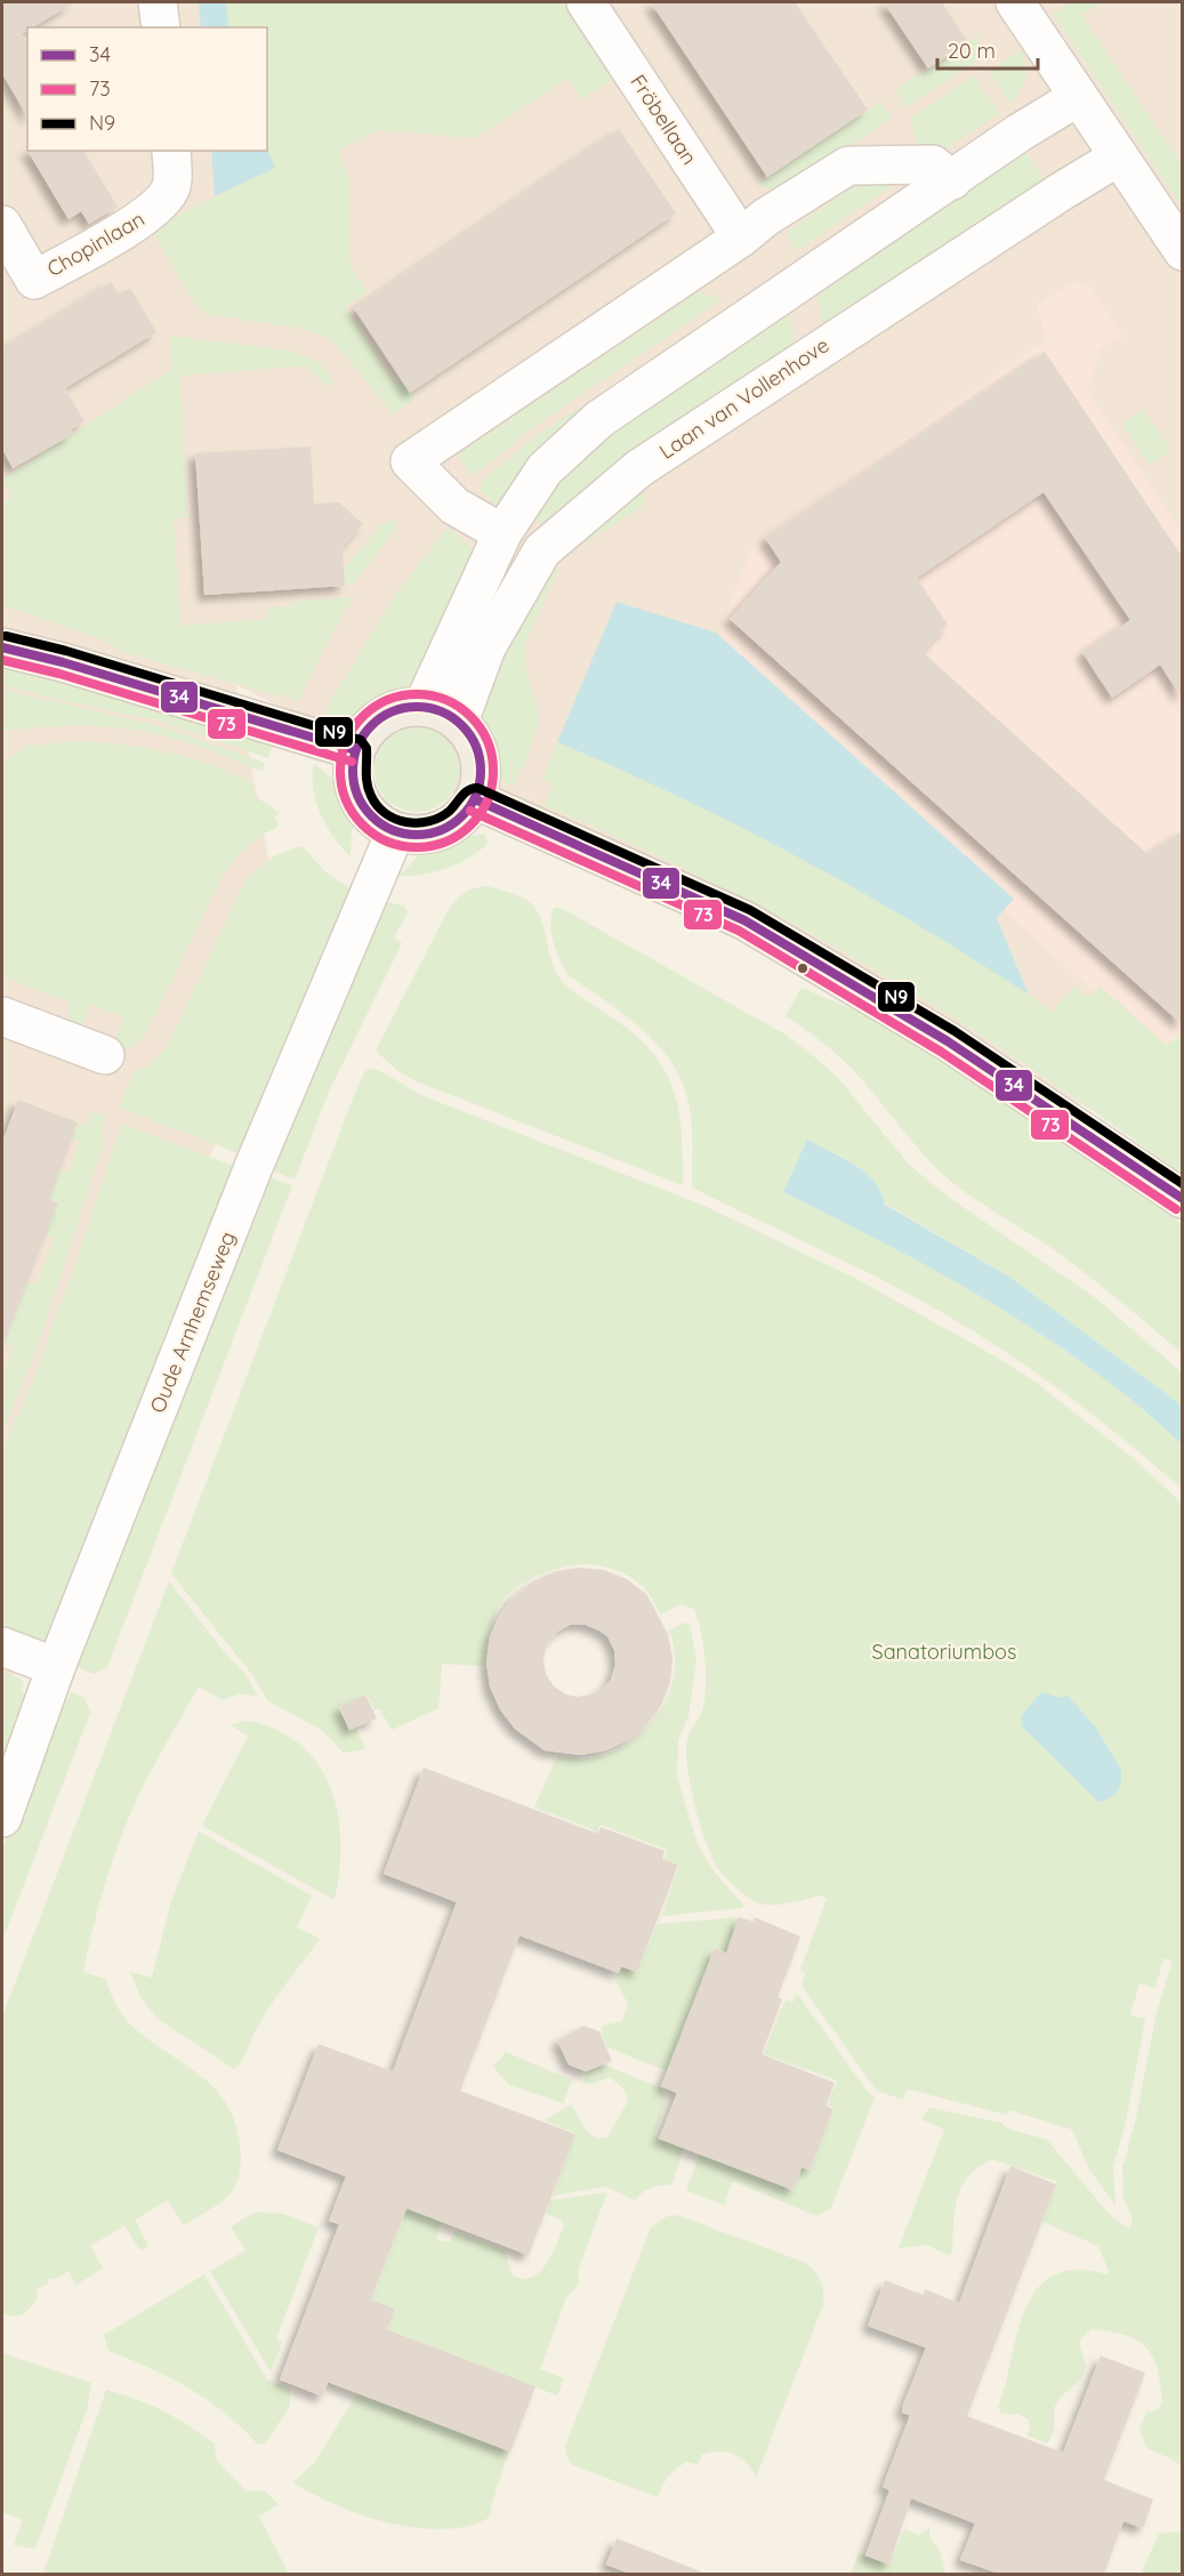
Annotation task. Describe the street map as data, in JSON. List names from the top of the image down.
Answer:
{
  "streets": {
    "street": [
      "Fröbellaan",
      "Chopinlaan",
      "Laan van Vollenhove",
      "Oude Arnhemseweg"
    ]
  },
  "crossings": [
    ["Laan van Vollenhove", "Oude Arnhemseweg"]
  ],
  "parks": ["Sanatoriumbos"],
  "lines": ["transit line N9", "transit line 34", "transit line 73"],
  "legend": ["34", "73", "N9"],
  "scale_bar": "20 m"
}
